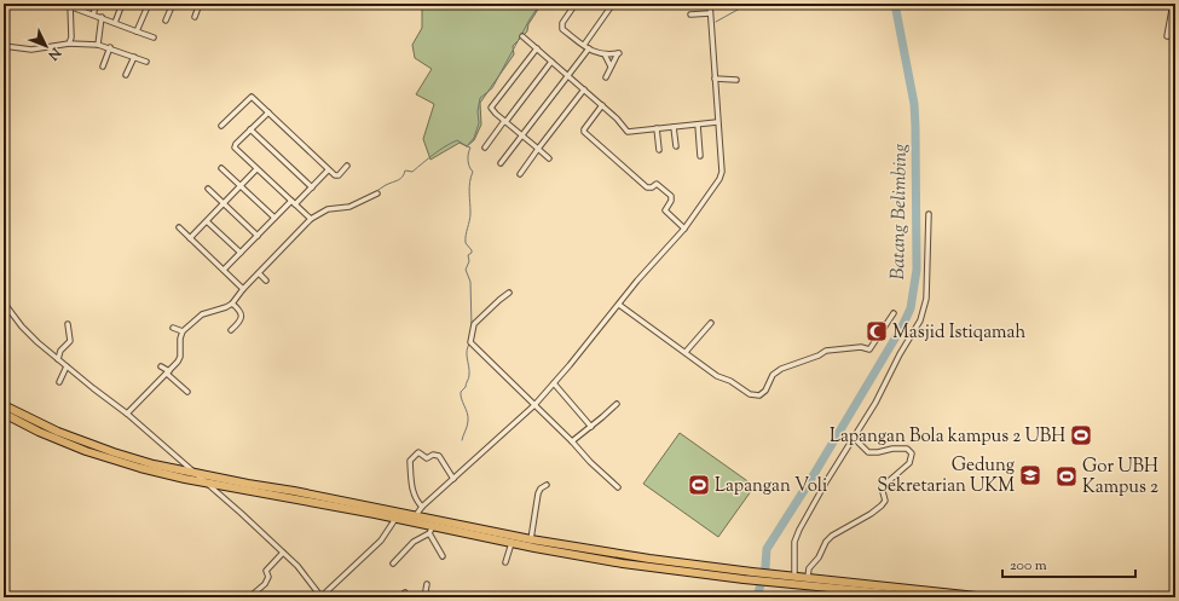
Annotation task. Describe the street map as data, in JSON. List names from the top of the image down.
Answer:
{
  "water": ["Batang Belimbing"],
  "places": {
    "mosque": ["Masjid Istiqamah"],
    "sports": ["Lapangan Bola kampus 2 UBH", "Gor UBH Kampus 2", "Lapangan Voli"],
    "school or university": ["Gedung Sekretarian UKM"]
  },
  "scale_bar": "200 m",
  "north": "bottom right"
}
